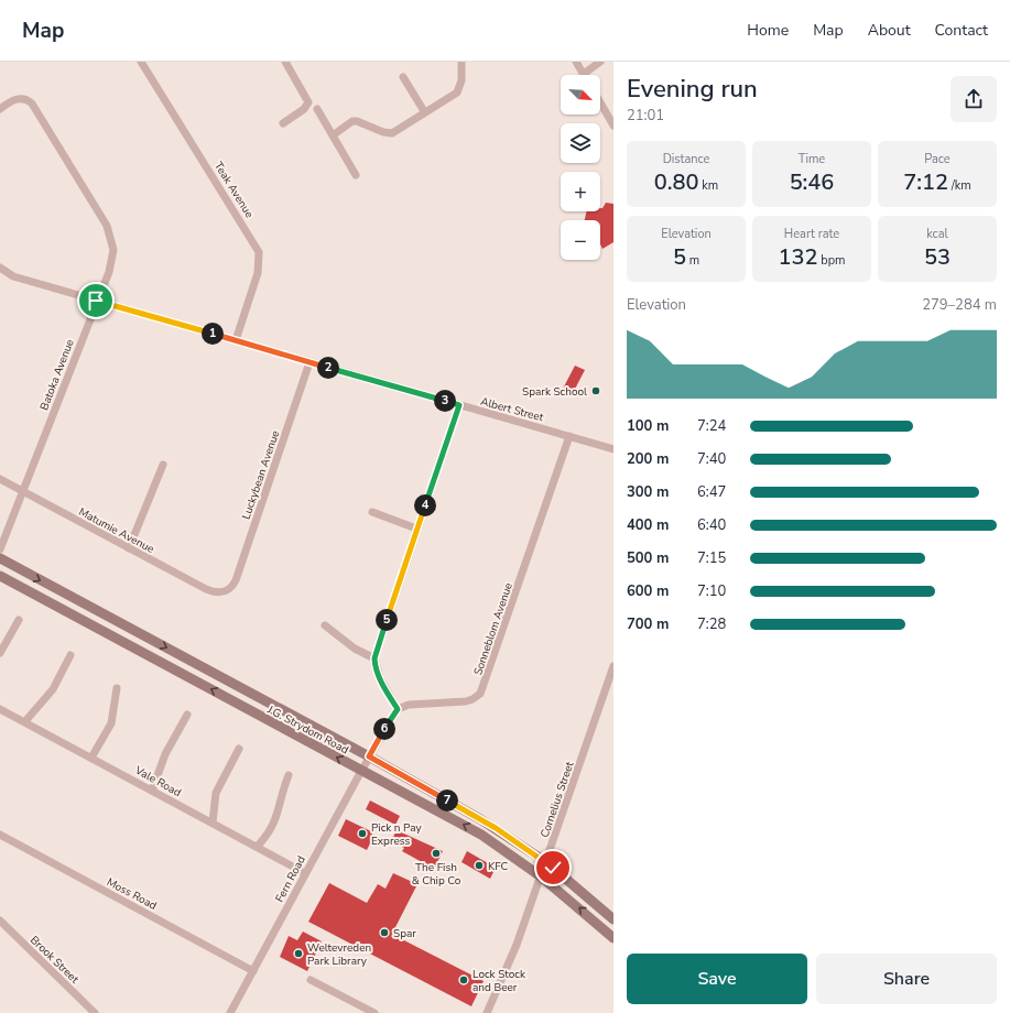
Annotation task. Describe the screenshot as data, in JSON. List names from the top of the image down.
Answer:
{
  "streets": {
    "street": [
      "Teak Avenue",
      "Batoka Avenue",
      "Albert Street",
      "Luckybean Avenue",
      "Matumie Avenue",
      "Sonneblom Avenue",
      "J.G. Strydom Road",
      "Vale Road",
      "Cornelius Street",
      "Fern Road",
      "Moss Road",
      "Brook Street"
    ]
  },
  "crossings": [
    ["Teak Avenue", "Albert Street"],
    ["Batoka Avenue", "Albert Street"],
    ["Batoka Avenue", "Matumie Avenue"],
    ["Albert Street", "Luckybean Avenue"],
    ["Albert Street", "Sonneblom Avenue"],
    ["Luckybean Avenue", "Matumie Avenue"],
    ["J.G. Strydom Road", "Cornelius Street"],
    ["J.G. Strydom Road", "Fern Road"],
    ["Vale Road", "Fern Road"],
    ["Fern Road", "Moss Road"]
  ],
  "places": [
    "Spark School",
    "Pick n Pay Express",
    "The Fish & Chip Co",
    "KFC",
    "Spar",
    "Weltevreden Park Library",
    "Lock Stock and Beer"
  ],
  "north": "bottom right",
  "page": {
    "header": "Map",
    "nav": [
      "Home",
      "Map",
      "About",
      "Contact"
    ],
    "heading": ["Evening run", "21:01"],
    "map_buttons": ["+", "−"],
    "stats": [
      ["Distance", "0.80 km"],
      ["Time", "5:46"],
      ["Pace", "7:12 /km"],
      ["Elevation", "5 m"],
      ["Heart rate", "132 bpm"],
      ["kcal", "53"]
    ],
    "chart": ["Elevation", "279–284 m"],
    "pins": [
      "1",
      "2",
      "3",
      "4",
      "5",
      "6",
      "7"
    ],
    "list": [
      {
        "name": "100 m",
        "note": "7:24"
      },
      {
        "name": "200 m",
        "note": "7:40"
      },
      {
        "name": "300 m",
        "note": "6:47"
      },
      {
        "name": "400 m",
        "note": "6:40"
      },
      {
        "name": "500 m",
        "note": "7:15"
      },
      {
        "name": "600 m",
        "note": "7:10"
      },
      {
        "name": "700 m",
        "note": "7:28"
      }
    ],
    "buttons": ["Save", "Share"]
  }
}
